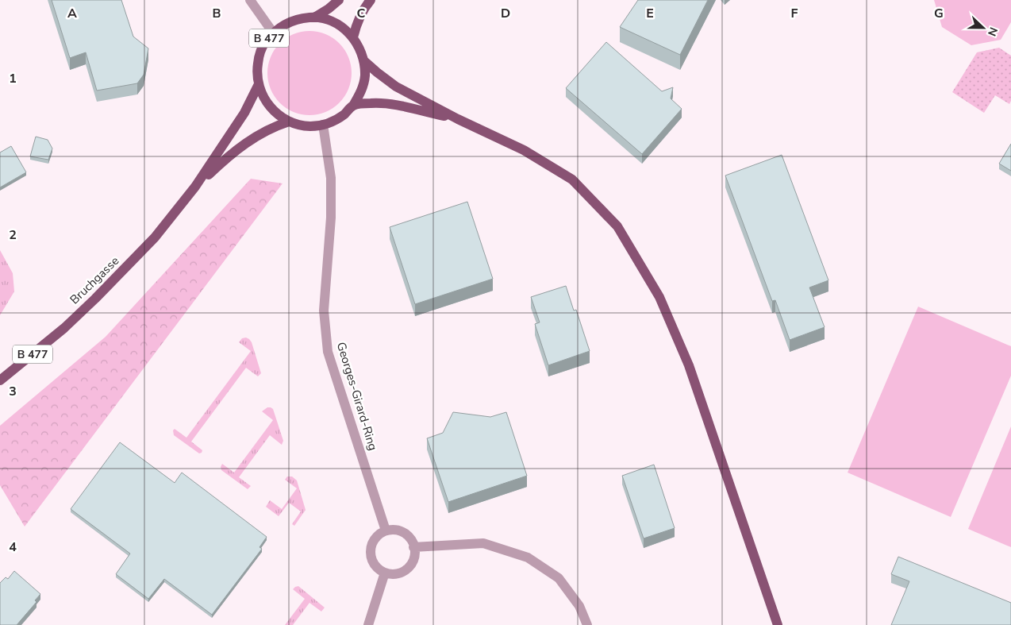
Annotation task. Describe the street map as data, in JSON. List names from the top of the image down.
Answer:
{
  "streets": {
    "main road": ["B 477", "Bruchgasse"],
    "street": ["Georges-Girard-Ring"]
  },
  "crossings": [
    ["B 477", "Bruchgasse"],
    ["B 477", "Georges-Girard-Ring"],
    ["Bruchgasse", "Georges-Girard-Ring"]
  ],
  "north": "right",
  "grid": {
    "columns": [
      "A",
      "B",
      "C",
      "D",
      "E",
      "F",
      "G"
    ],
    "rows": [
      "1",
      "2",
      "3",
      "4"
    ]
  }
}
